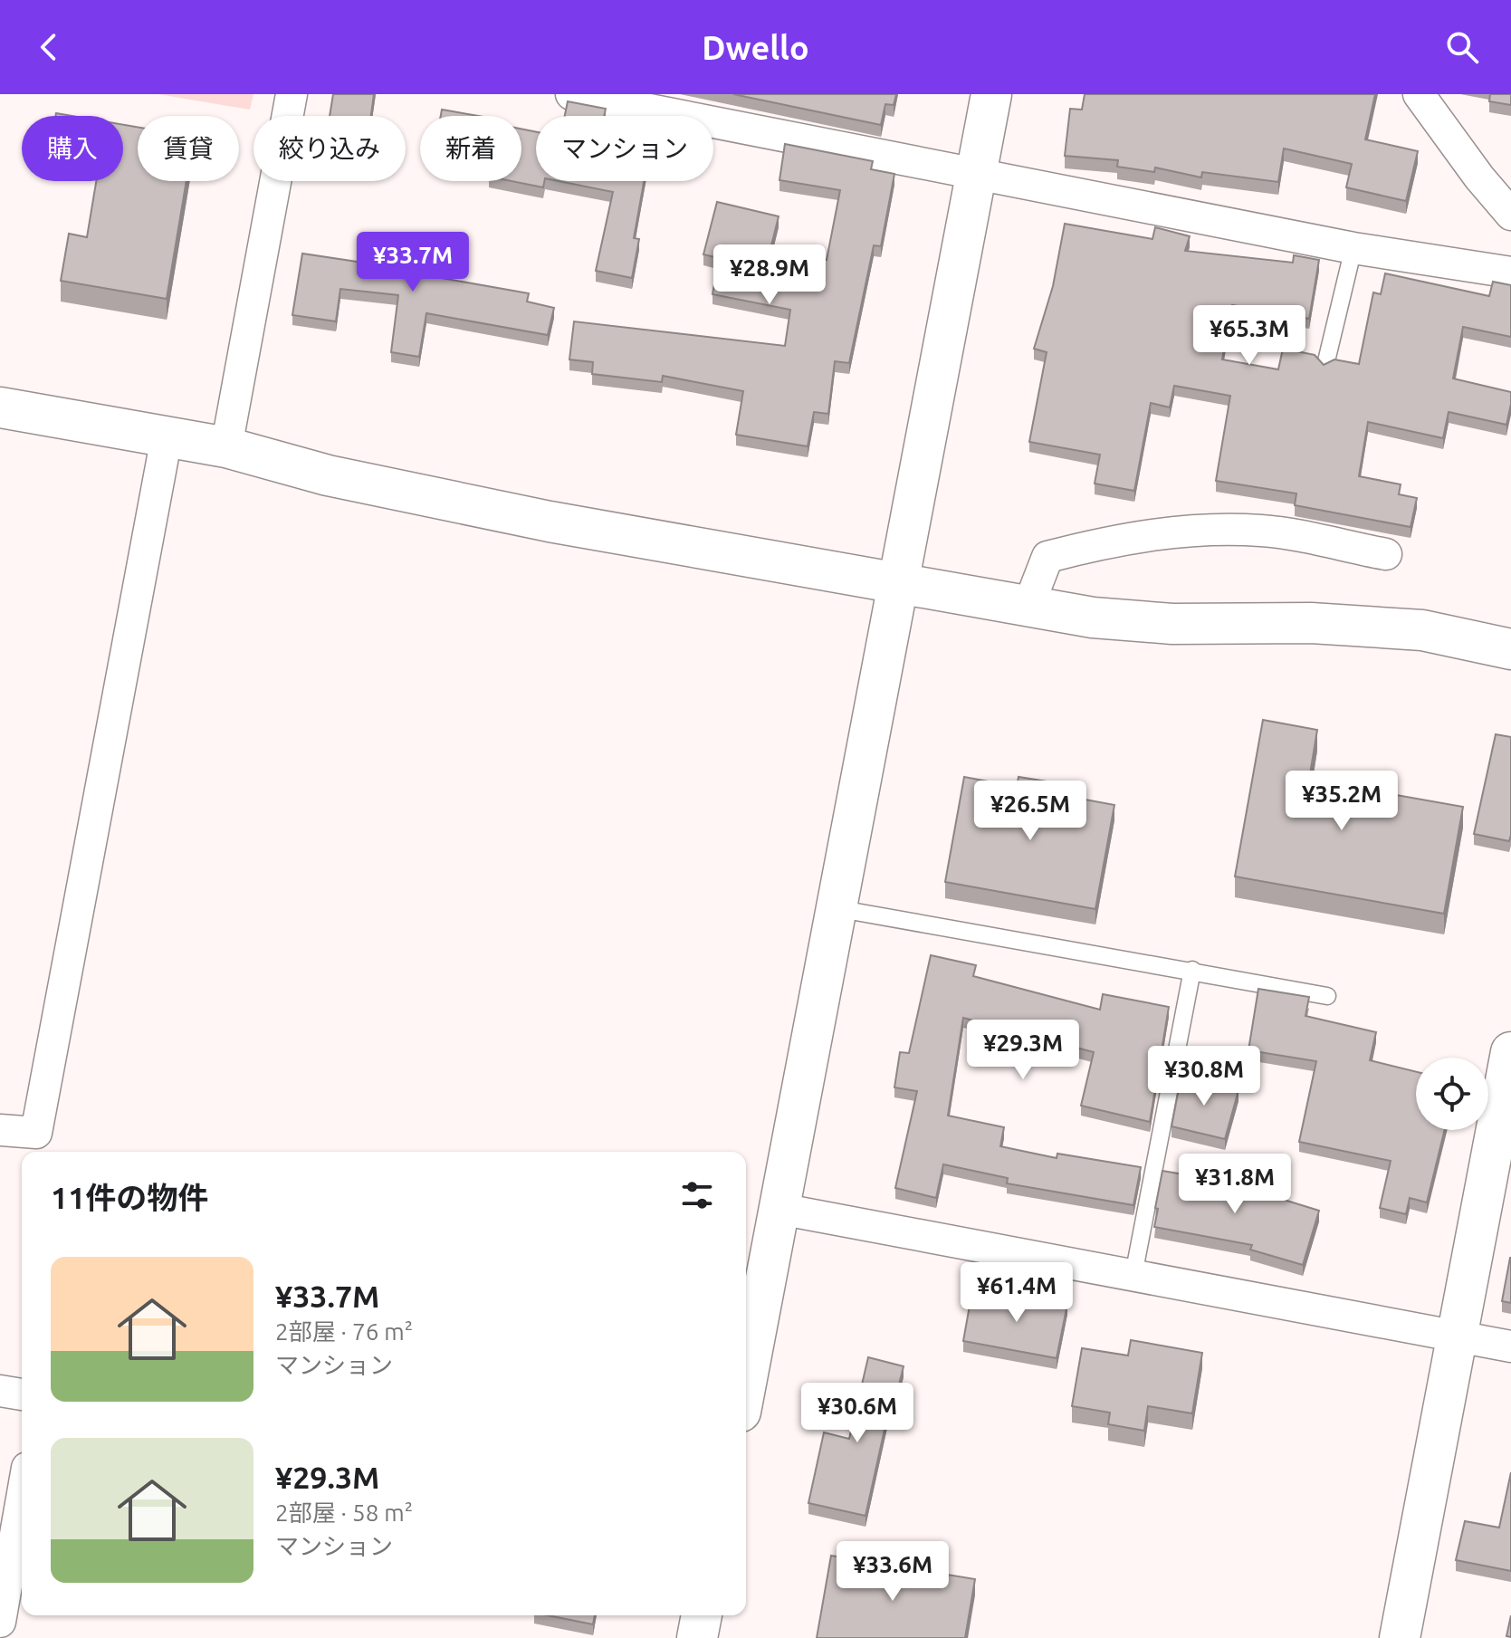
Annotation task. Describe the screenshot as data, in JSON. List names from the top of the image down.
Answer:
{
  "page": {
    "header": "Dwello",
    "chip": [
      "購入",
      "賃貸",
      "絞り込み",
      "新着",
      "マンション"
    ],
    "price": [
      "¥33.7M",
      "¥28.9M",
      "¥65.3M",
      "¥35.2M",
      "¥26.5M",
      "¥29.3M",
      "¥30.8M",
      "¥31.8M",
      "¥61.4M",
      "¥30.6M",
      "¥33.6M"
    ],
    "heading": "11件の物件",
    "list": [
      {
        "name": "¥33.7M",
        "note": "2部屋 · 76 m² · マンション"
      },
      {
        "name": "¥29.3M",
        "note": "2部屋 · 58 m² · マンション"
      }
    ]
  }
}
